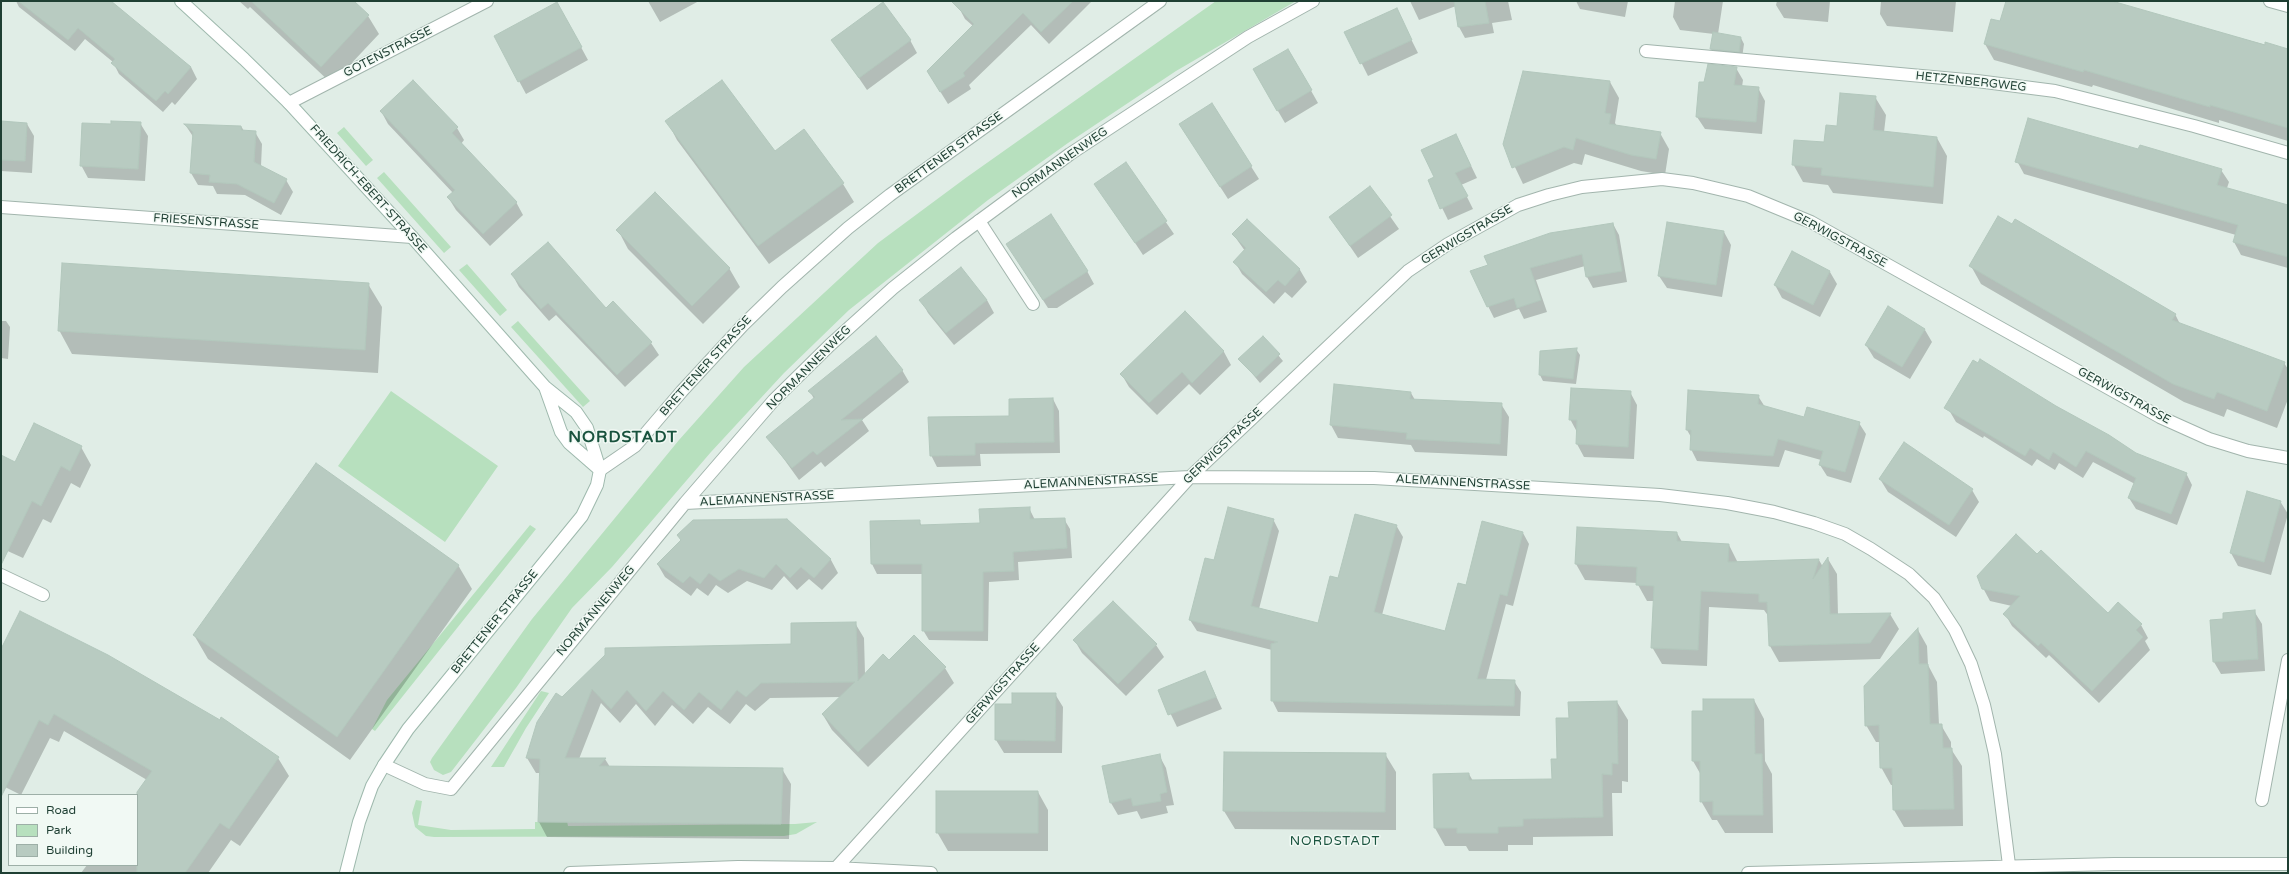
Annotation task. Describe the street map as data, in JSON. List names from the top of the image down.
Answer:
{
  "streets": {
    "street": [
      "GOTENSTRASSE",
      "HETZENBERGWEG",
      "BRETTENER STRASSE",
      "NORMANNENWEG",
      "FRIEDRICH-EBERT-STRASSE",
      "FRIESENSTRASSE",
      "GERWIGSTRASSE",
      "ALEMANNENSTRASSE"
    ]
  },
  "crossings": [
    ["GOTENSTRASSE", "FRIEDRICH-EBERT-STRASSE"],
    ["BRETTENER STRASSE", "NORMANNENWEG"],
    ["BRETTENER STRASSE", "FRIEDRICH-EBERT-STRASSE"],
    ["NORMANNENWEG", "ALEMANNENSTRASSE"],
    ["FRIEDRICH-EBERT-STRASSE", "FRIESENSTRASSE"],
    ["GERWIGSTRASSE", "ALEMANNENSTRASSE"]
  ],
  "districts": ["NORDSTADT", "NORDSTADT"],
  "legend": ["Road", "Park", "Building"]
}
